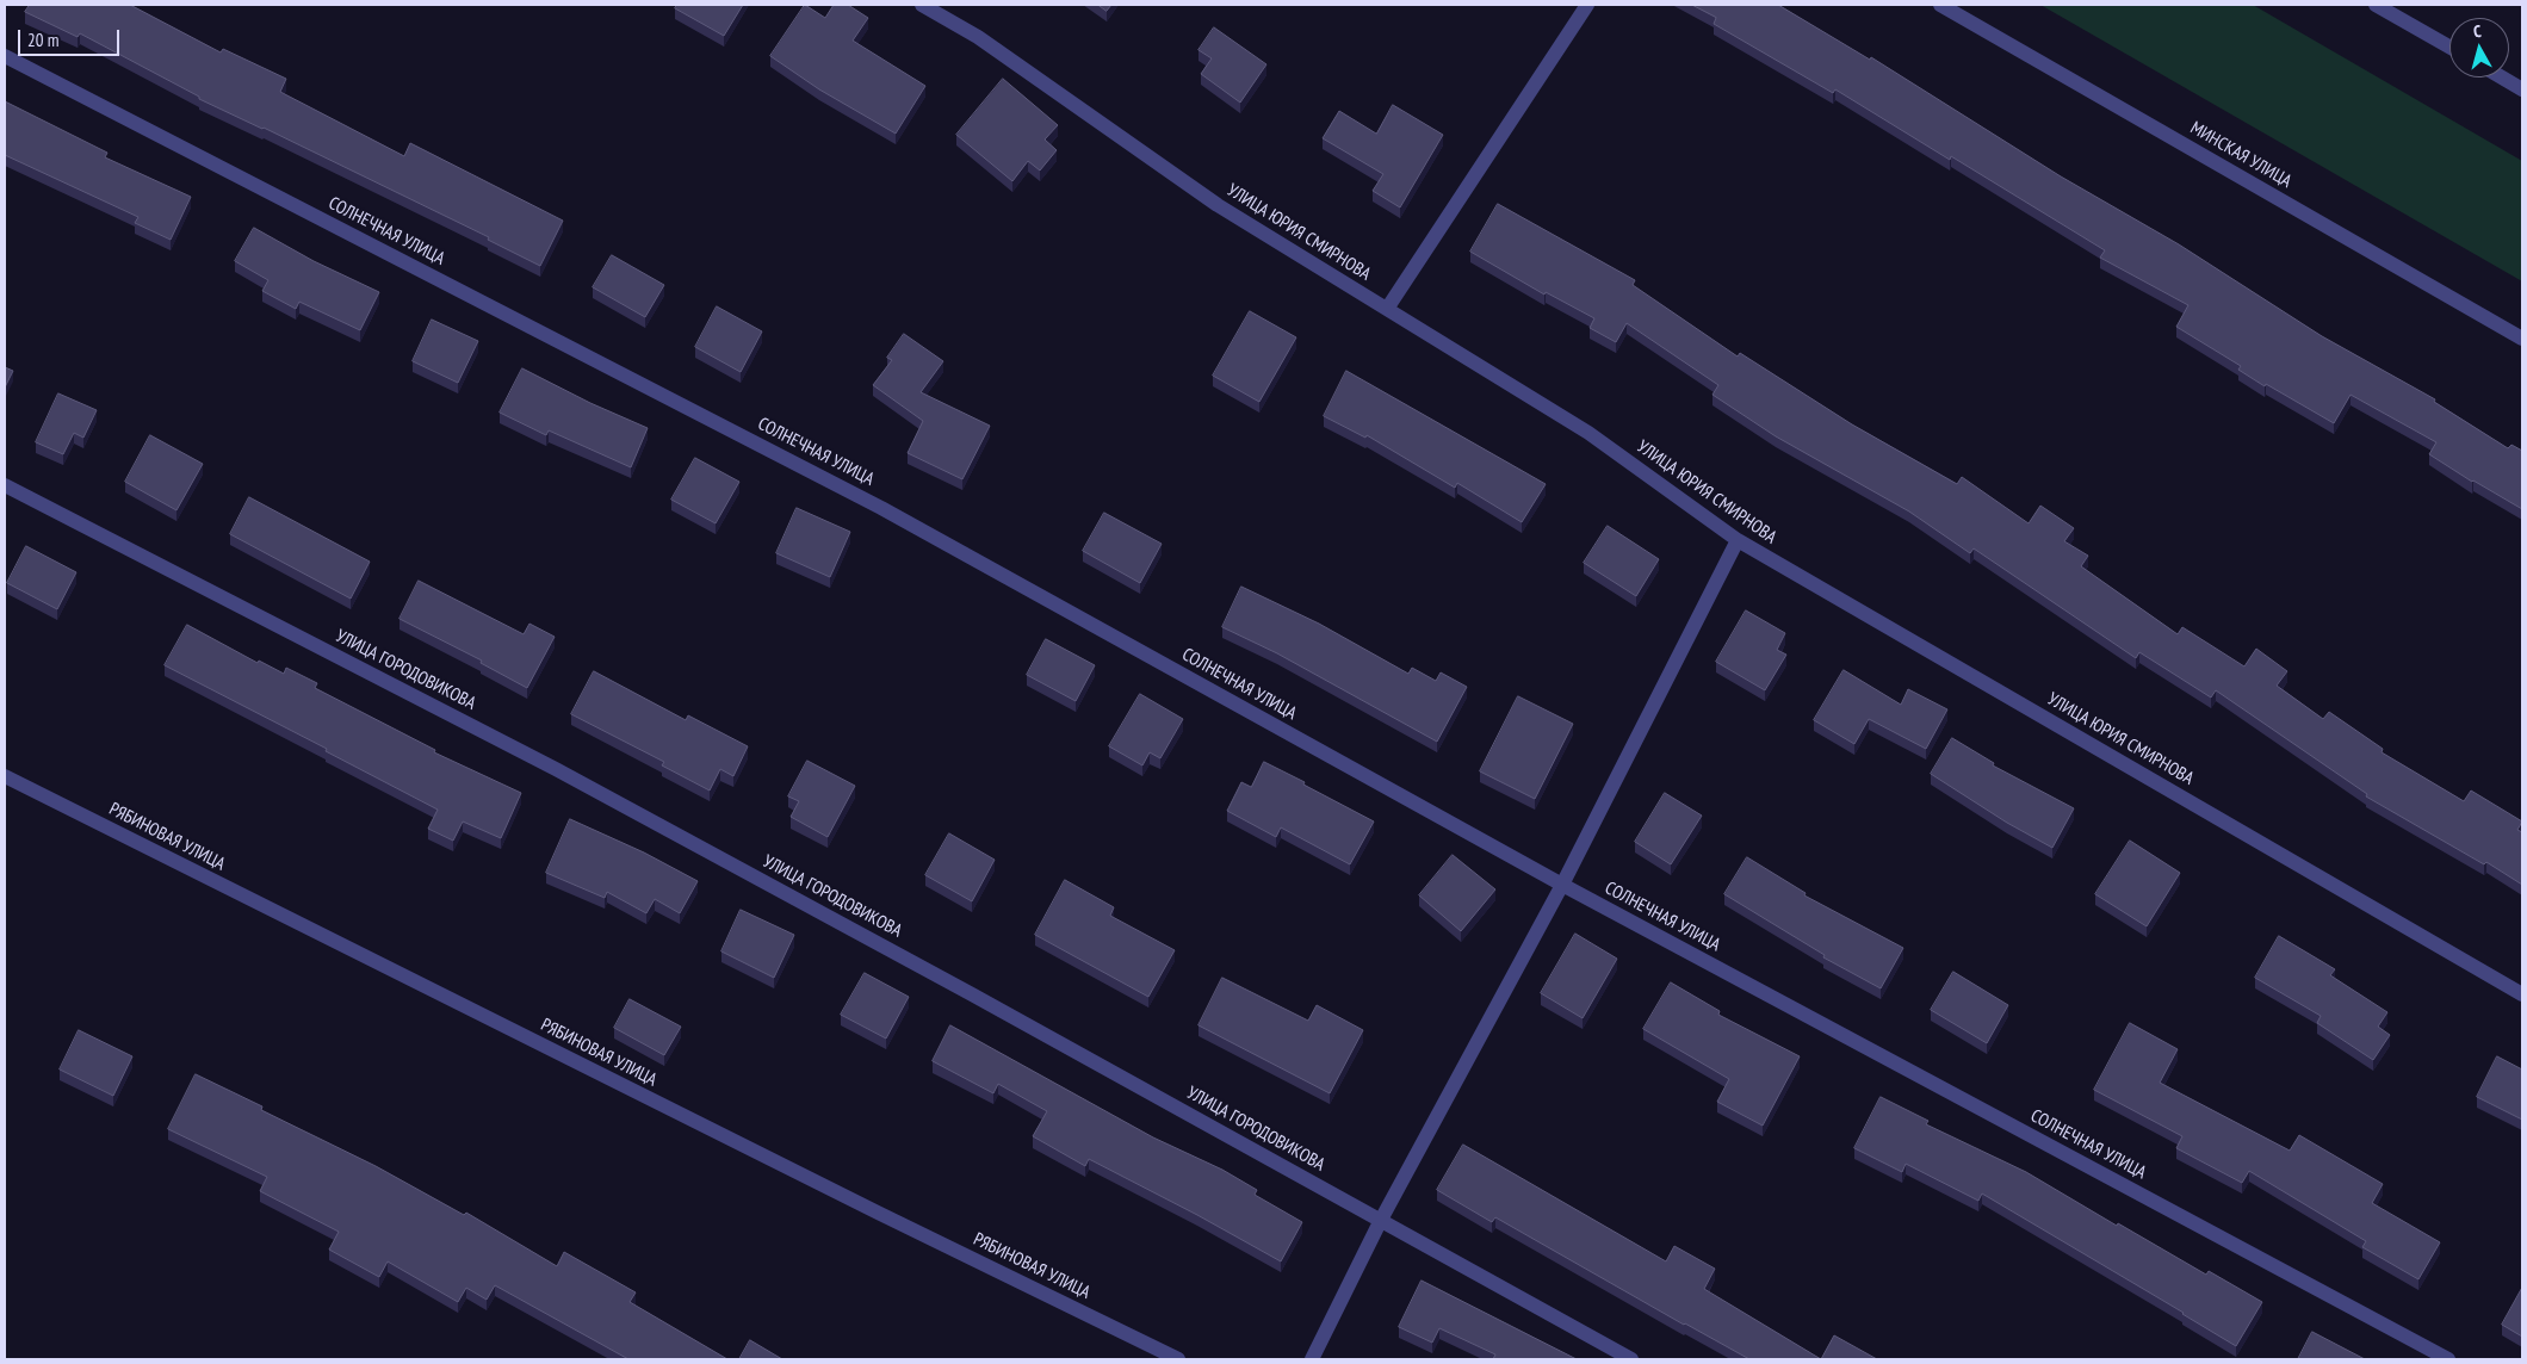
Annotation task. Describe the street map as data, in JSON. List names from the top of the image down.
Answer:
{
  "streets": {
    "street": [
      "МИНСКАЯ УЛИЦА",
      "СОЛНЕЧНАЯ УЛИЦА",
      "УЛИЦА ЮРИЯ СМИРНОВА",
      "УЛИЦА ГОРОДОВИКОВА",
      "РЯБИНОВАЯ УЛИЦА"
    ]
  },
  "scale_bar": "20 m",
  "north": "top"
}
